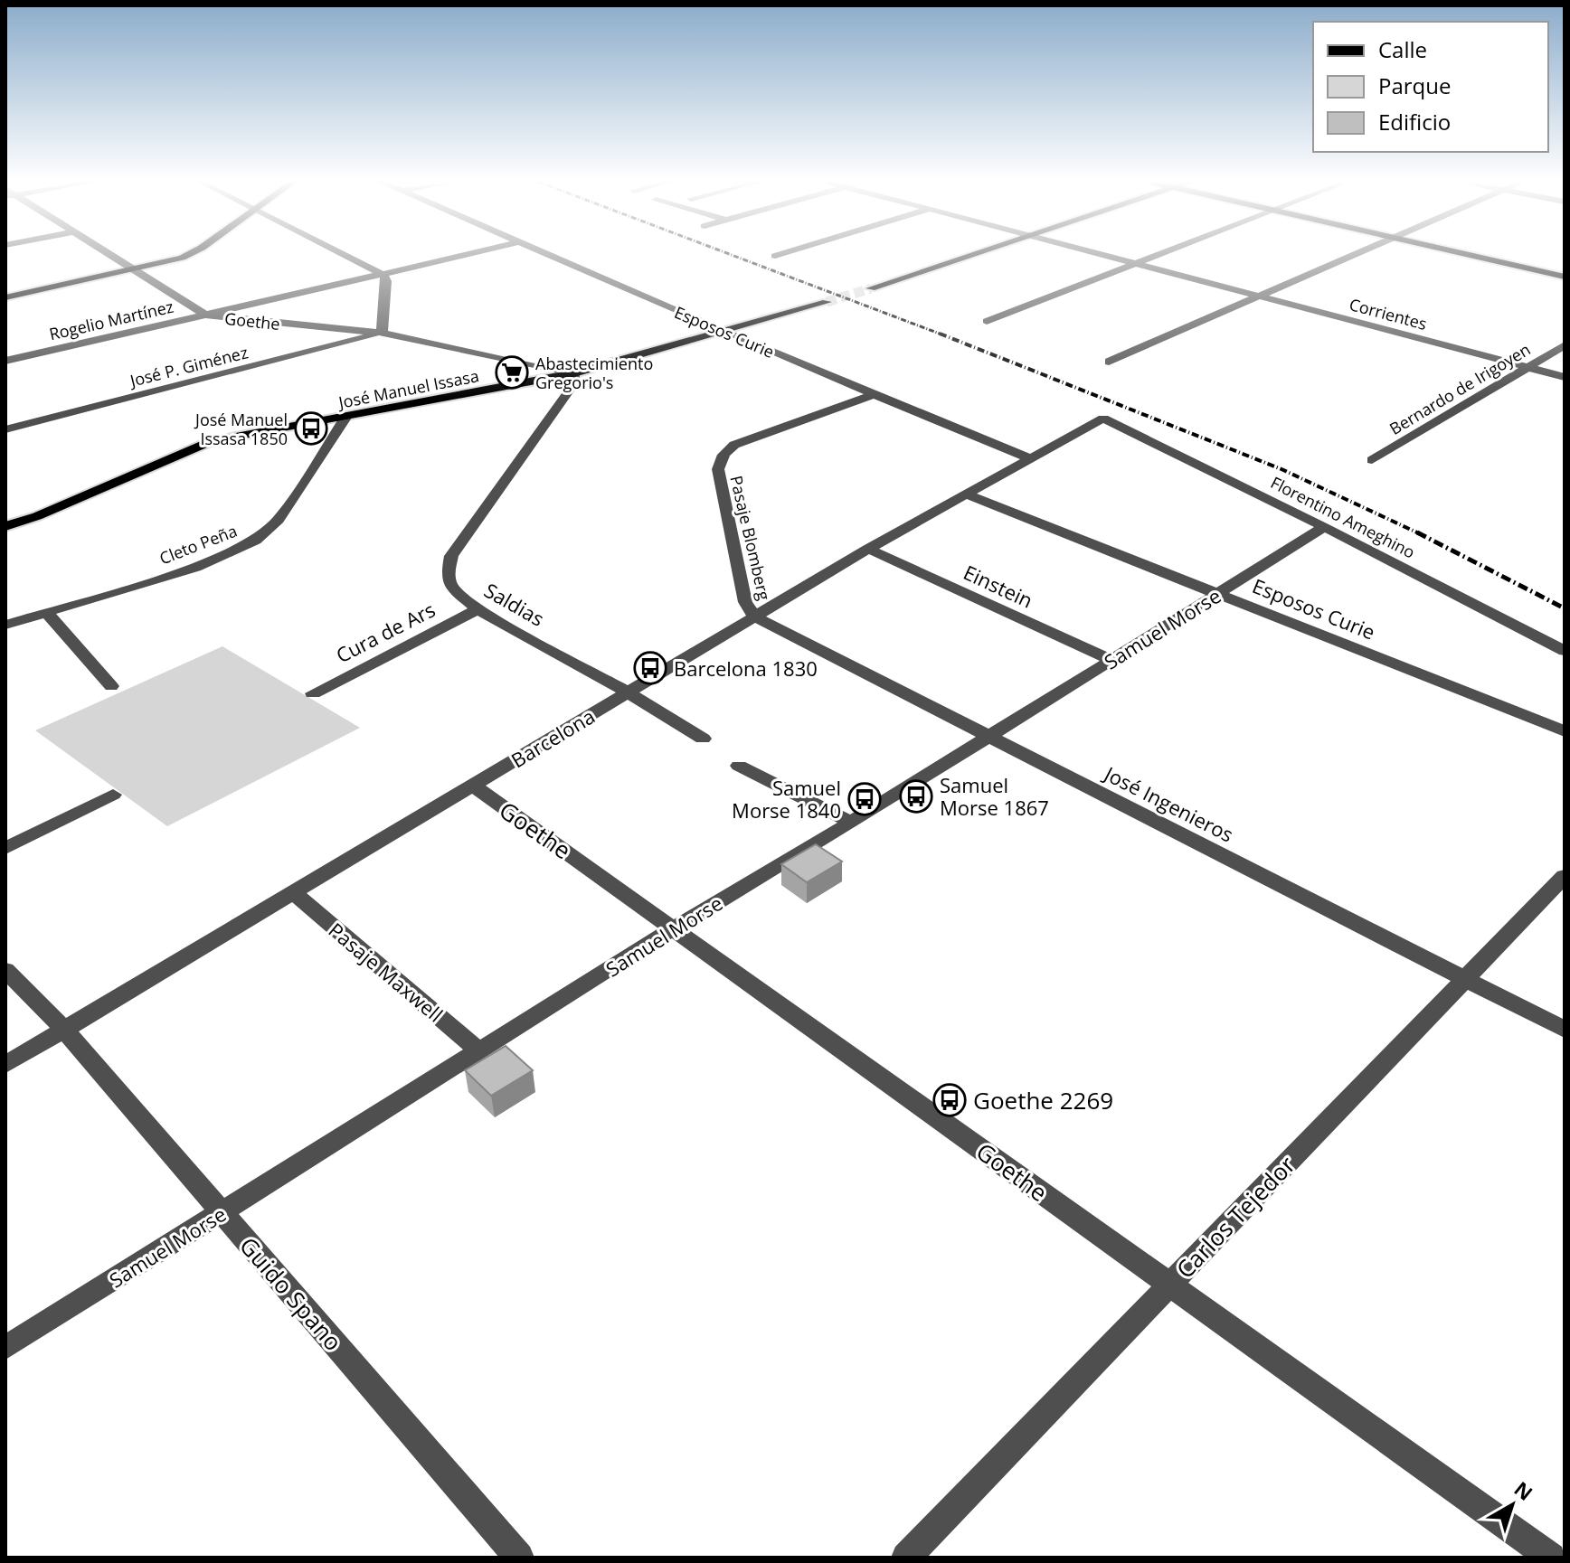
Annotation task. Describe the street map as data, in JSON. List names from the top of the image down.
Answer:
{
  "streets": {
    "main road": ["José Manuel Issasa"],
    "street": [
      "Corrientes",
      "Rogelio Martínez",
      "Goethe",
      "Esposos Curie",
      "José P. Giménez",
      "Bernardo de Irigoyen",
      "Florentino Ameghino",
      "Pasaje Blomberg",
      "Cleto Peña",
      "Einstein",
      "Saldias",
      "Samuel Morse",
      "Cura de Ars",
      "Barcelona",
      "José Ingenieros",
      "Pasaje Maxwell",
      "Carlos Tejedor",
      "Guido Spano"
    ]
  },
  "crossings": [
    ["Corrientes", "Bernardo de Irigoyen"],
    ["Rogelio Martínez", "Goethe"],
    ["Goethe", "José P. Giménez"],
    ["Goethe", "José Manuel Issasa"],
    ["Goethe", "Saldias"],
    ["Goethe", "Samuel Morse"],
    ["Goethe", "Barcelona"],
    ["Goethe", "Carlos Tejedor"],
    ["Esposos Curie", "José Manuel Issasa"],
    ["Esposos Curie", "Pasaje Blomberg"],
    ["Esposos Curie", "Samuel Morse"],
    ["Esposos Curie", "Barcelona"],
    ["José Manuel Issasa", "Cleto Peña"],
    ["José Manuel Issasa", "Saldias"],
    ["Florentino Ameghino", "Samuel Morse"],
    ["Florentino Ameghino", "Barcelona"],
    ["Pasaje Blomberg", "Barcelona"],
    ["Pasaje Blomberg", "José Ingenieros"],
    ["Einstein", "Samuel Morse"],
    ["Einstein", "Barcelona"],
    ["Saldias", "Cura de Ars"],
    ["Saldias", "Barcelona"],
    ["Samuel Morse", "José Ingenieros"],
    ["Samuel Morse", "Pasaje Maxwell"],
    ["Samuel Morse", "Guido Spano"],
    ["Barcelona", "José Ingenieros"],
    ["Barcelona", "Pasaje Maxwell"],
    ["Barcelona", "Guido Spano"],
    ["José Ingenieros", "Carlos Tejedor"]
  ],
  "places": {
    "supermarket": ["Abastecimiento Gregorio's"],
    "bus stop": [
      "José Manuel Issasa 1850",
      "Barcelona 1830",
      "Samuel Morse 1867",
      "Samuel Morse 1840",
      "Goethe 2269"
    ]
  },
  "legend": ["Calle", "Parque", "Edificio"],
  "north": "top right"
}
